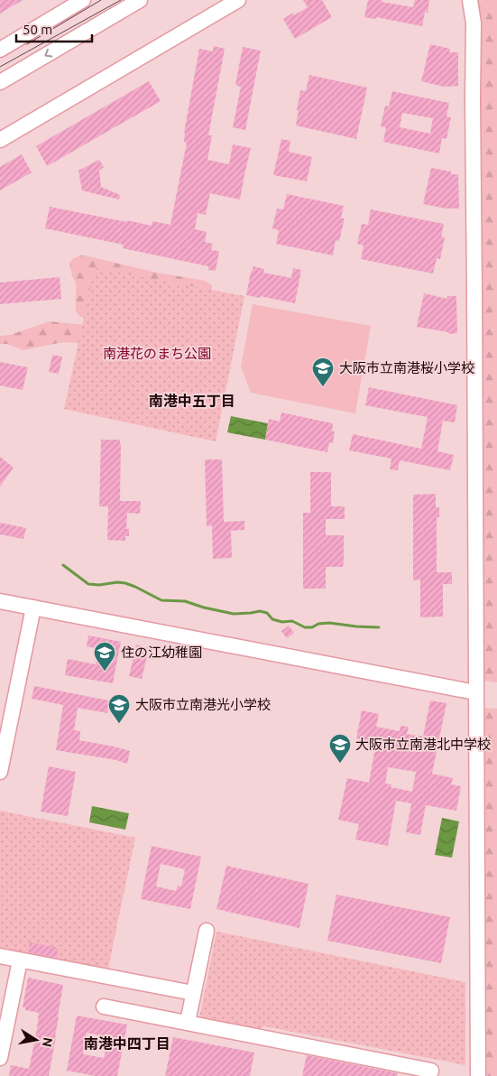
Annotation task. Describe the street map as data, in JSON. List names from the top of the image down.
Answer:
{
  "districts": ["南港中五丁目", "南港中四丁目"],
  "parks": ["南港花のまち公園"],
  "places": {
    "school or university": [
      "大阪市立南港桜小学校",
      "住の江幼稚園",
      "大阪市立南港光小学校",
      "大阪市立南港北中学校"
    ]
  },
  "scale_bar": "50 m",
  "north": "right"
}
